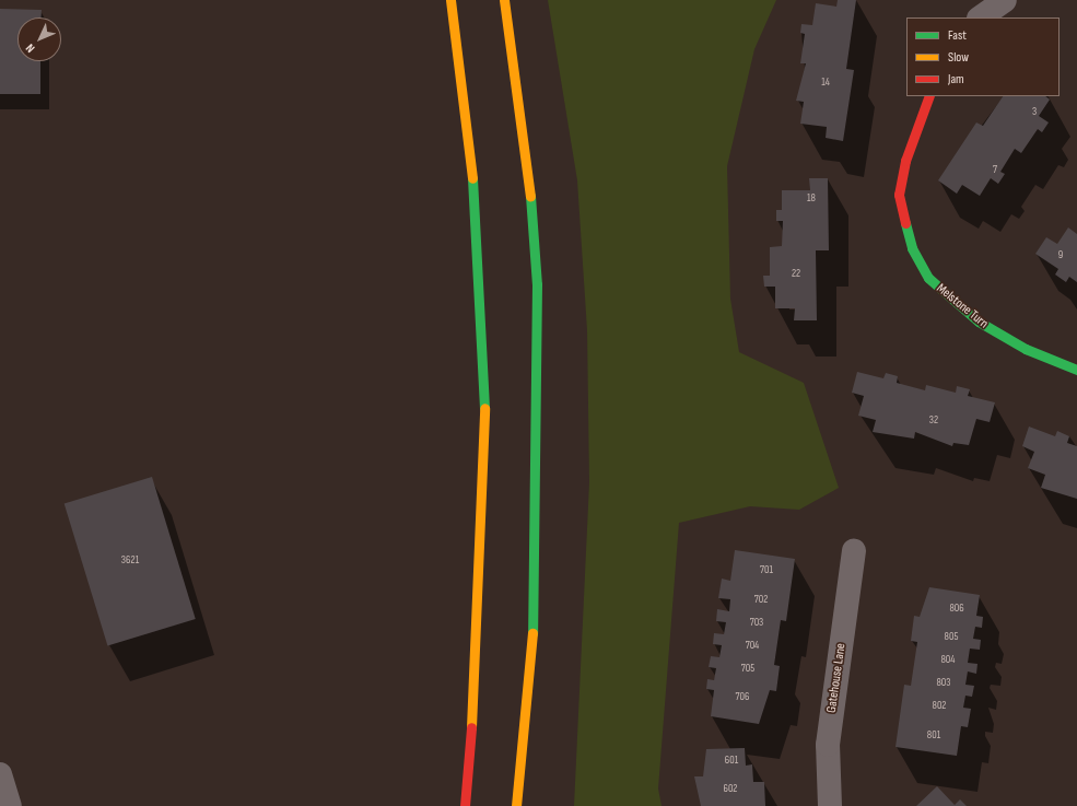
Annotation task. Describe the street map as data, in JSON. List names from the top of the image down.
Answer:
{
  "streets": {
    "main road": ["Melstone Turn"],
    "street": ["Gatehouse Lane"]
  },
  "house_numbers": [
    "14",
    "3",
    "7",
    "18",
    "9",
    "22",
    "32",
    "3621",
    "701",
    "702",
    "806",
    "703",
    "805",
    "704",
    "804",
    "705",
    "803",
    "706",
    "802",
    "801",
    "601",
    "602"
  ],
  "legend": ["Fast", "Slow", "Jam"],
  "north": "bottom left"
}
